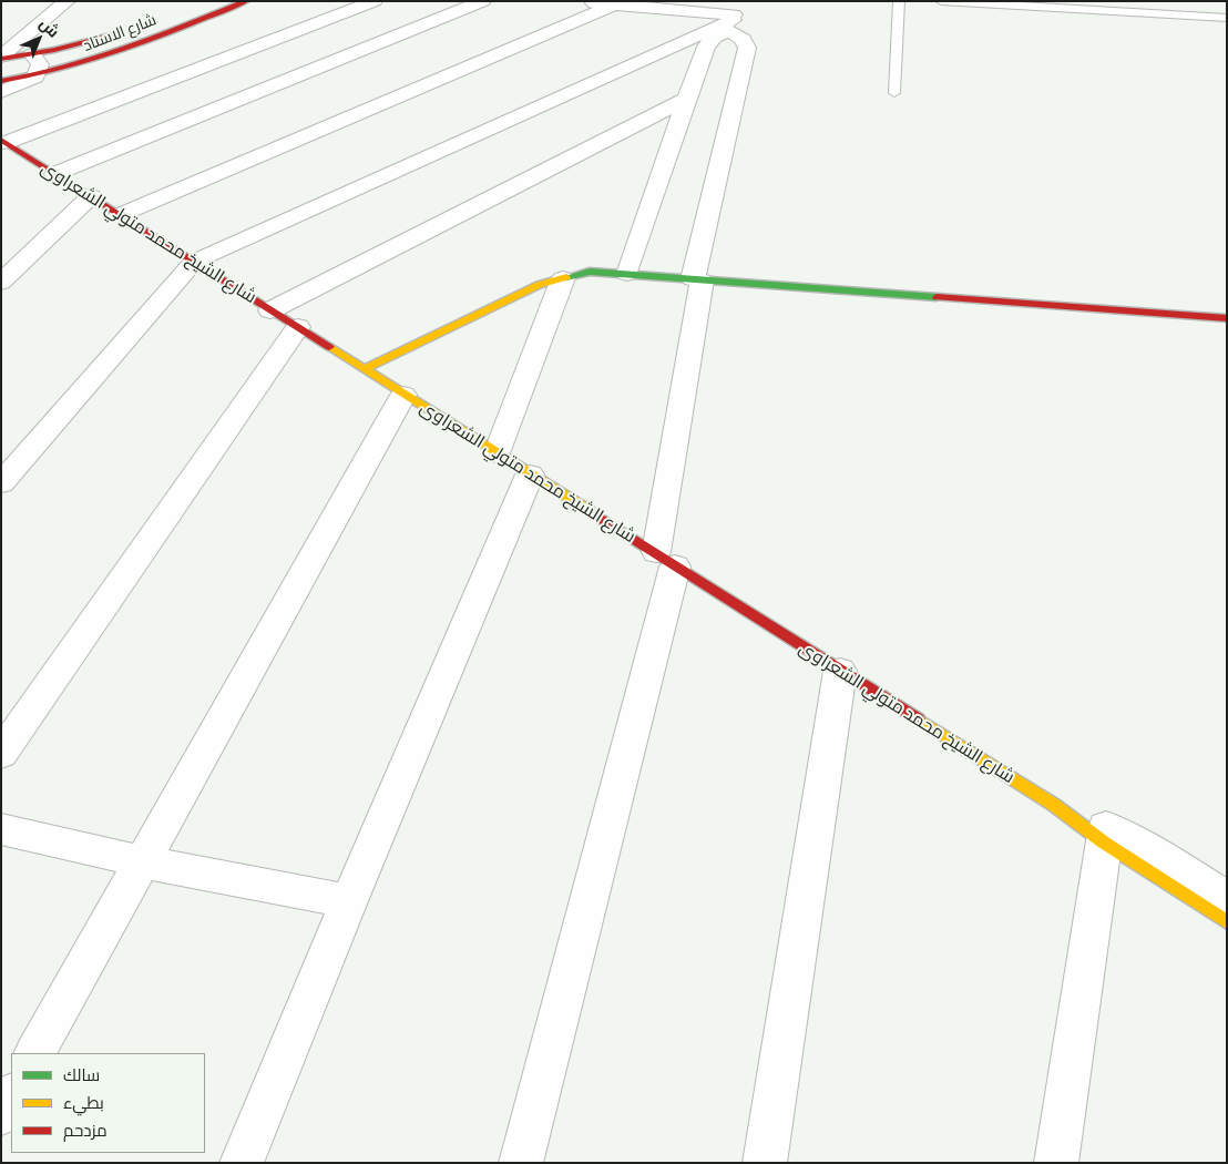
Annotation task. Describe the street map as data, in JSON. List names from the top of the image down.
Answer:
{
  "streets": {
    "street": ["شارع الاستاد", "شارع الشيخ محمد متولي الشعراوى"]
  },
  "legend": ["سالك", "بطيء", "مزدحم"],
  "north": "top right"
}
